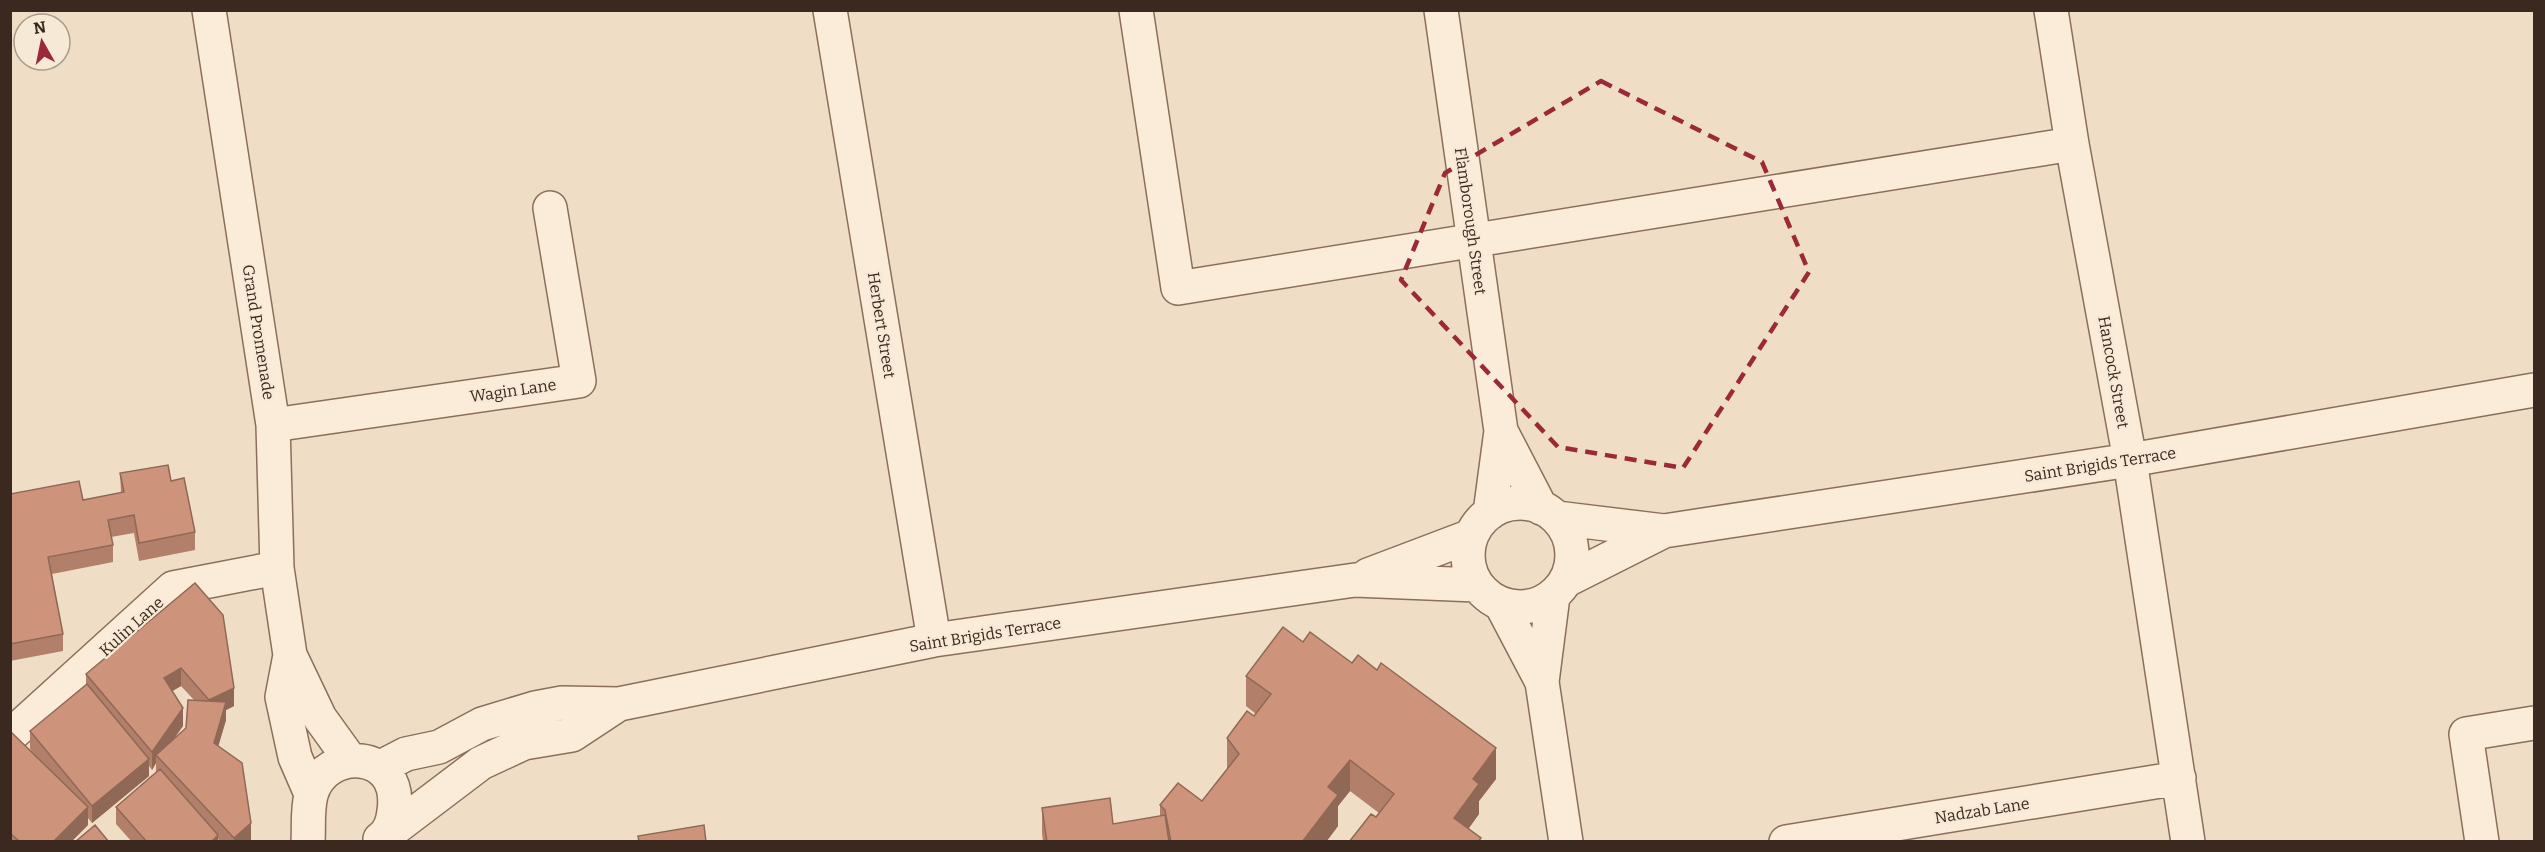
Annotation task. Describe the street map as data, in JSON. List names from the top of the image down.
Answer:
{
  "streets": {
    "street": [
      "Flamborough Street",
      "Herbert Street",
      "Grand Promenade",
      "Hancock Street",
      "Wagin Lane",
      "Saint Brigids Terrace",
      "Kulin Lane",
      "Nadzab Lane"
    ]
  },
  "crossings": [
    ["Flamborough Street", "Saint Brigids Terrace"],
    ["Herbert Street", "Saint Brigids Terrace"],
    ["Grand Promenade", "Wagin Lane"],
    ["Grand Promenade", "Saint Brigids Terrace"],
    ["Grand Promenade", "Kulin Lane"],
    ["Hancock Street", "Saint Brigids Terrace"],
    ["Hancock Street", "Nadzab Lane"]
  ],
  "north": "top"
}
